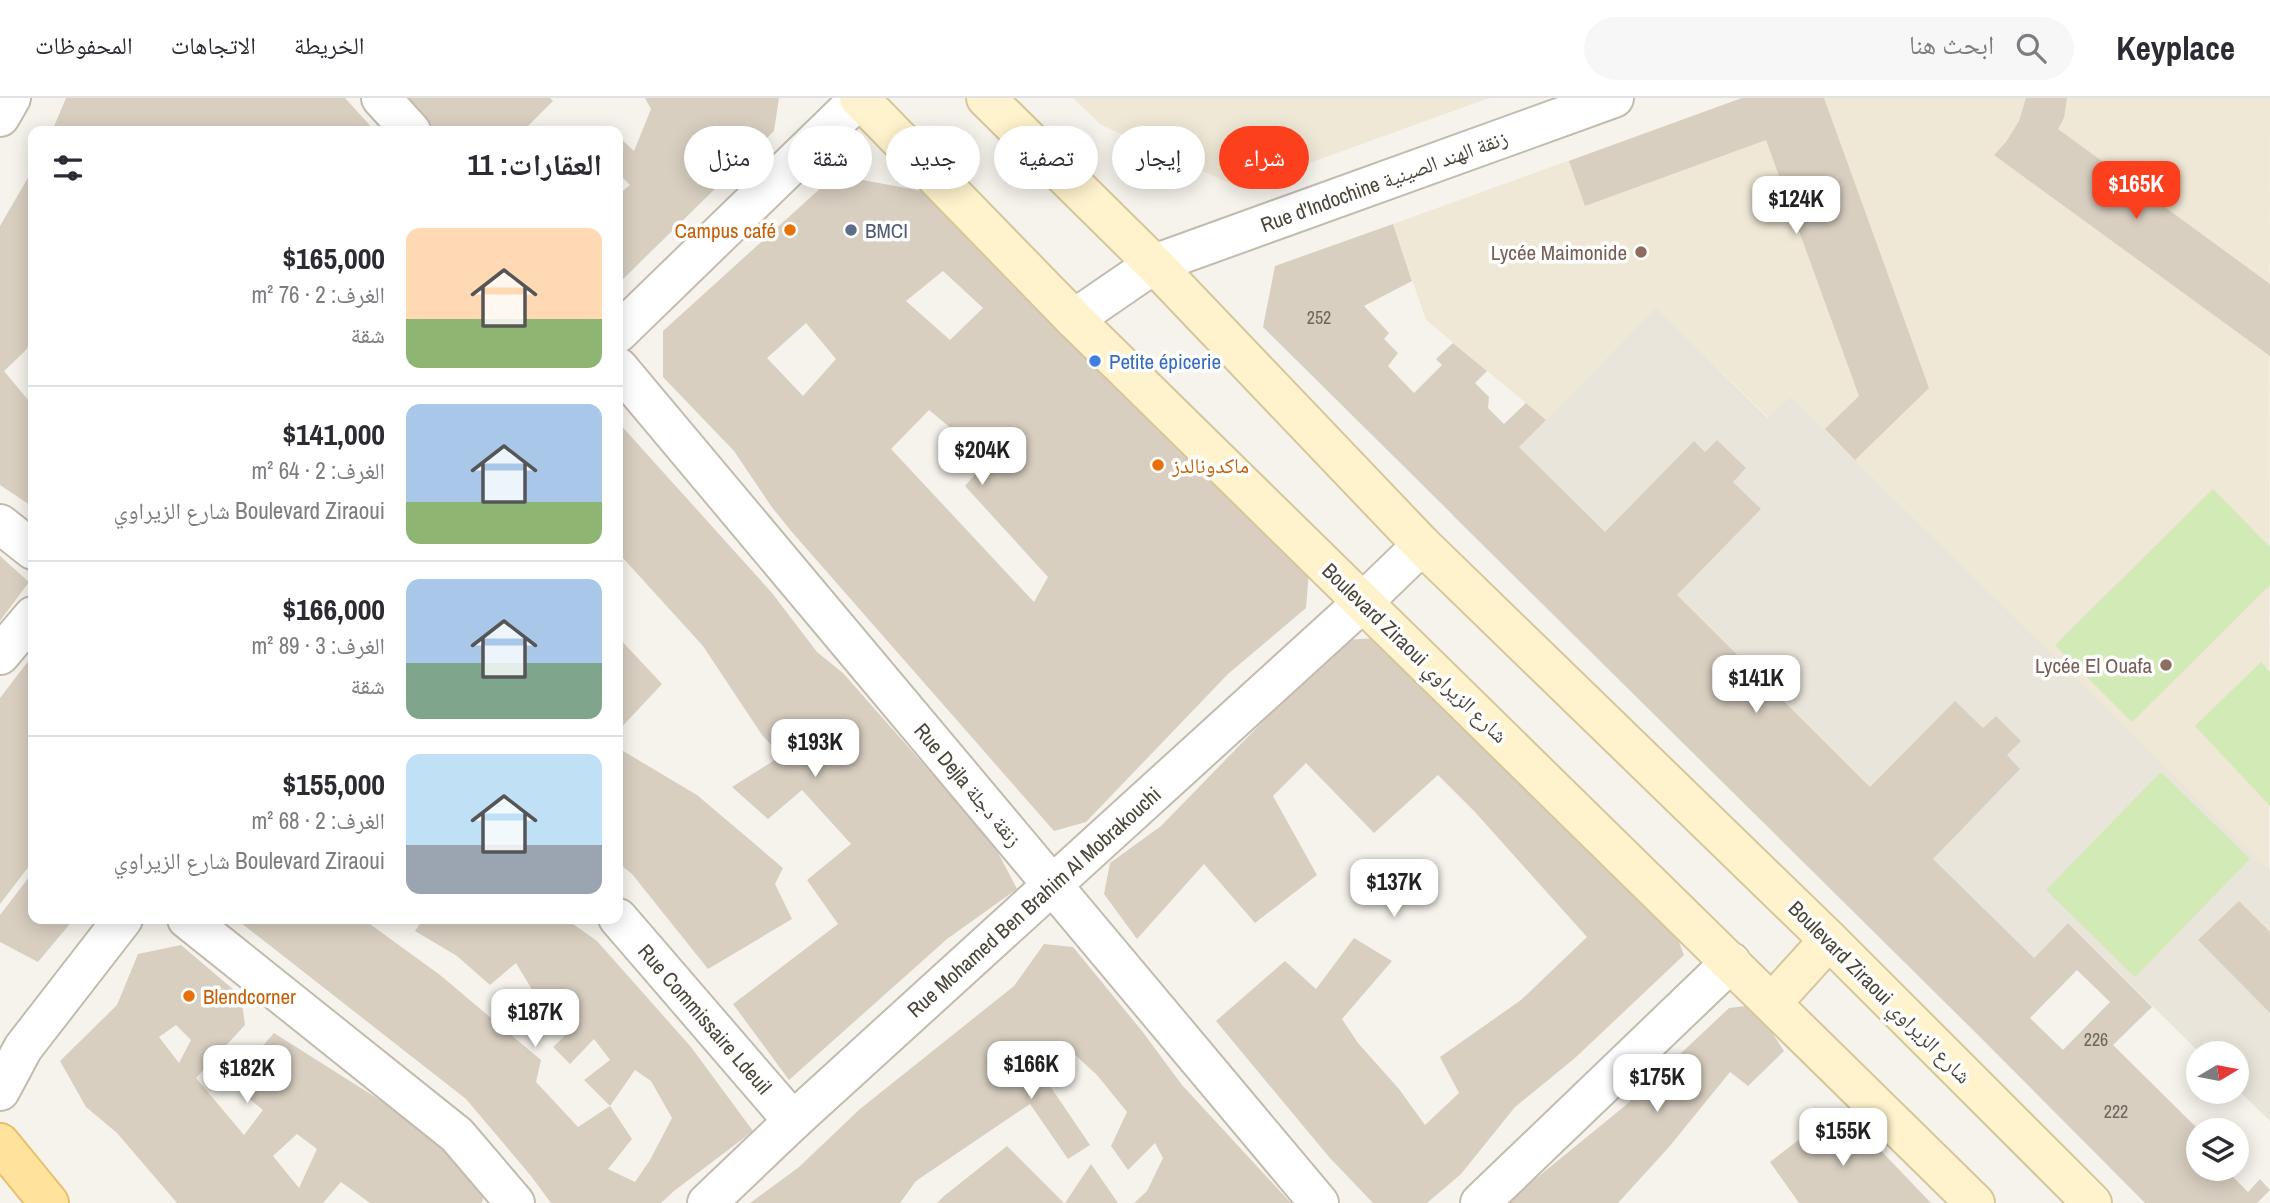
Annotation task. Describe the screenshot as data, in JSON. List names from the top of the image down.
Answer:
{
  "streets": {
    "main road": ["Boulevard Ziraoui شارع الزيراوي"],
    "street": [
      "Rue d'Indochine زنقة الهند الصينية",
      "Rue Dejla زنقة دجلة",
      "Rue Mohamed Ben Brahim Al Mobrakouchi",
      "Rue Commissaire Ldeuil"
    ]
  },
  "crossings": [
    ["Rue d'Indochine زنقة الهند الصينية", "Boulevard Ziraoui شارع الزيراوي"],
    ["Boulevard Ziraoui شارع الزيراوي", "Rue Mohamed Ben Brahim Al Mobrakouchi"],
    ["Rue Dejla زنقة دجلة", "Rue Mohamed Ben Brahim Al Mobrakouchi"],
    ["Rue Mohamed Ben Brahim Al Mobrakouchi", "Rue Commissaire Ldeuil"]
  ],
  "places": [
    "Campus café",
    "BMCI",
    "Lycée Maimonide",
    "Petite épicerie",
    "ماكدونالدز",
    "Lycée El Ouafa",
    "Blendcorner"
  ],
  "house_numbers": ["252", "226", "222"],
  "north": "right",
  "page": {
    "header": "Keyplace",
    "search": "ابحث هنا",
    "nav": ["الخريطة", "الاتجاهات", "المحفوظات"],
    "chip": [
      "شراء",
      "إيجار",
      "تصفية",
      "جديد",
      "شقة",
      "منزل"
    ],
    "heading": "العقارات: 11",
    "price": [
      "$165K",
      "$124K",
      "$204K",
      "$141K",
      "$193K",
      "$137K",
      "$187K",
      "$166K",
      "$182K",
      "$175K",
      "$155K"
    ],
    "list": [
      {
        "name": "$165,000",
        "note": "الغرف: 2 · 76 m² · شقة"
      },
      {
        "name": "$141,000",
        "note": "الغرف: 2 · 64 m² · Boulevard Ziraoui شارع الزيراوي"
      },
      {
        "name": "$166,000",
        "note": "الغرف: 3 · 89 m² · شقة"
      },
      {
        "name": "$155,000",
        "note": "الغرف: 2 · 68 m² · Boulevard Ziraoui شارع الزيراوي"
      }
    ]
  }
}
